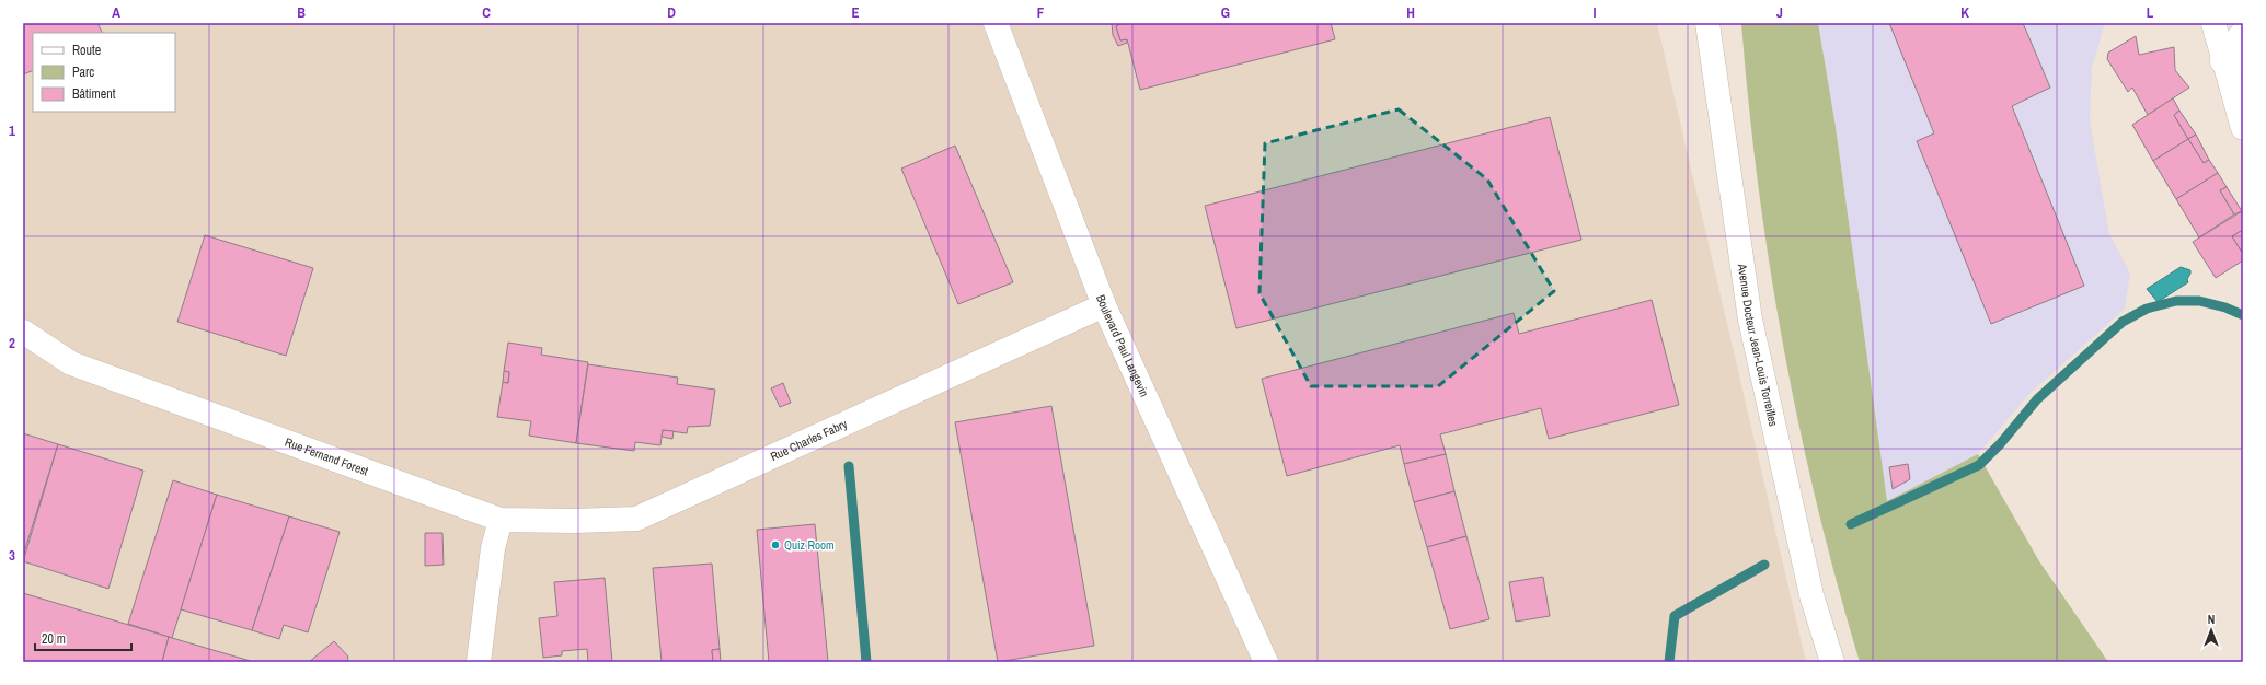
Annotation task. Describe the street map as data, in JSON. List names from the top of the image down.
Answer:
{
  "streets": {
    "street": [
      "Avenue Docteur Jean-Louis Torreilles",
      "Boulevard Paul Langevin",
      "Rue Charles Fabry",
      "Rue Fernand Forest"
    ]
  },
  "crossings": [
    ["Boulevard Paul Langevin", "Rue Charles Fabry"],
    ["Rue Charles Fabry", "Rue Fernand Forest"]
  ],
  "places": ["Quiz Room"],
  "legend": ["Route", "Parc", "Bâtiment"],
  "scale_bar": "20 m",
  "north": "top",
  "grid": {
    "columns": [
      "A",
      "B",
      "C",
      "D",
      "E",
      "F",
      "G",
      "H",
      "I",
      "J",
      "K",
      "L"
    ],
    "rows": ["1", "2", "3"]
  }
}
